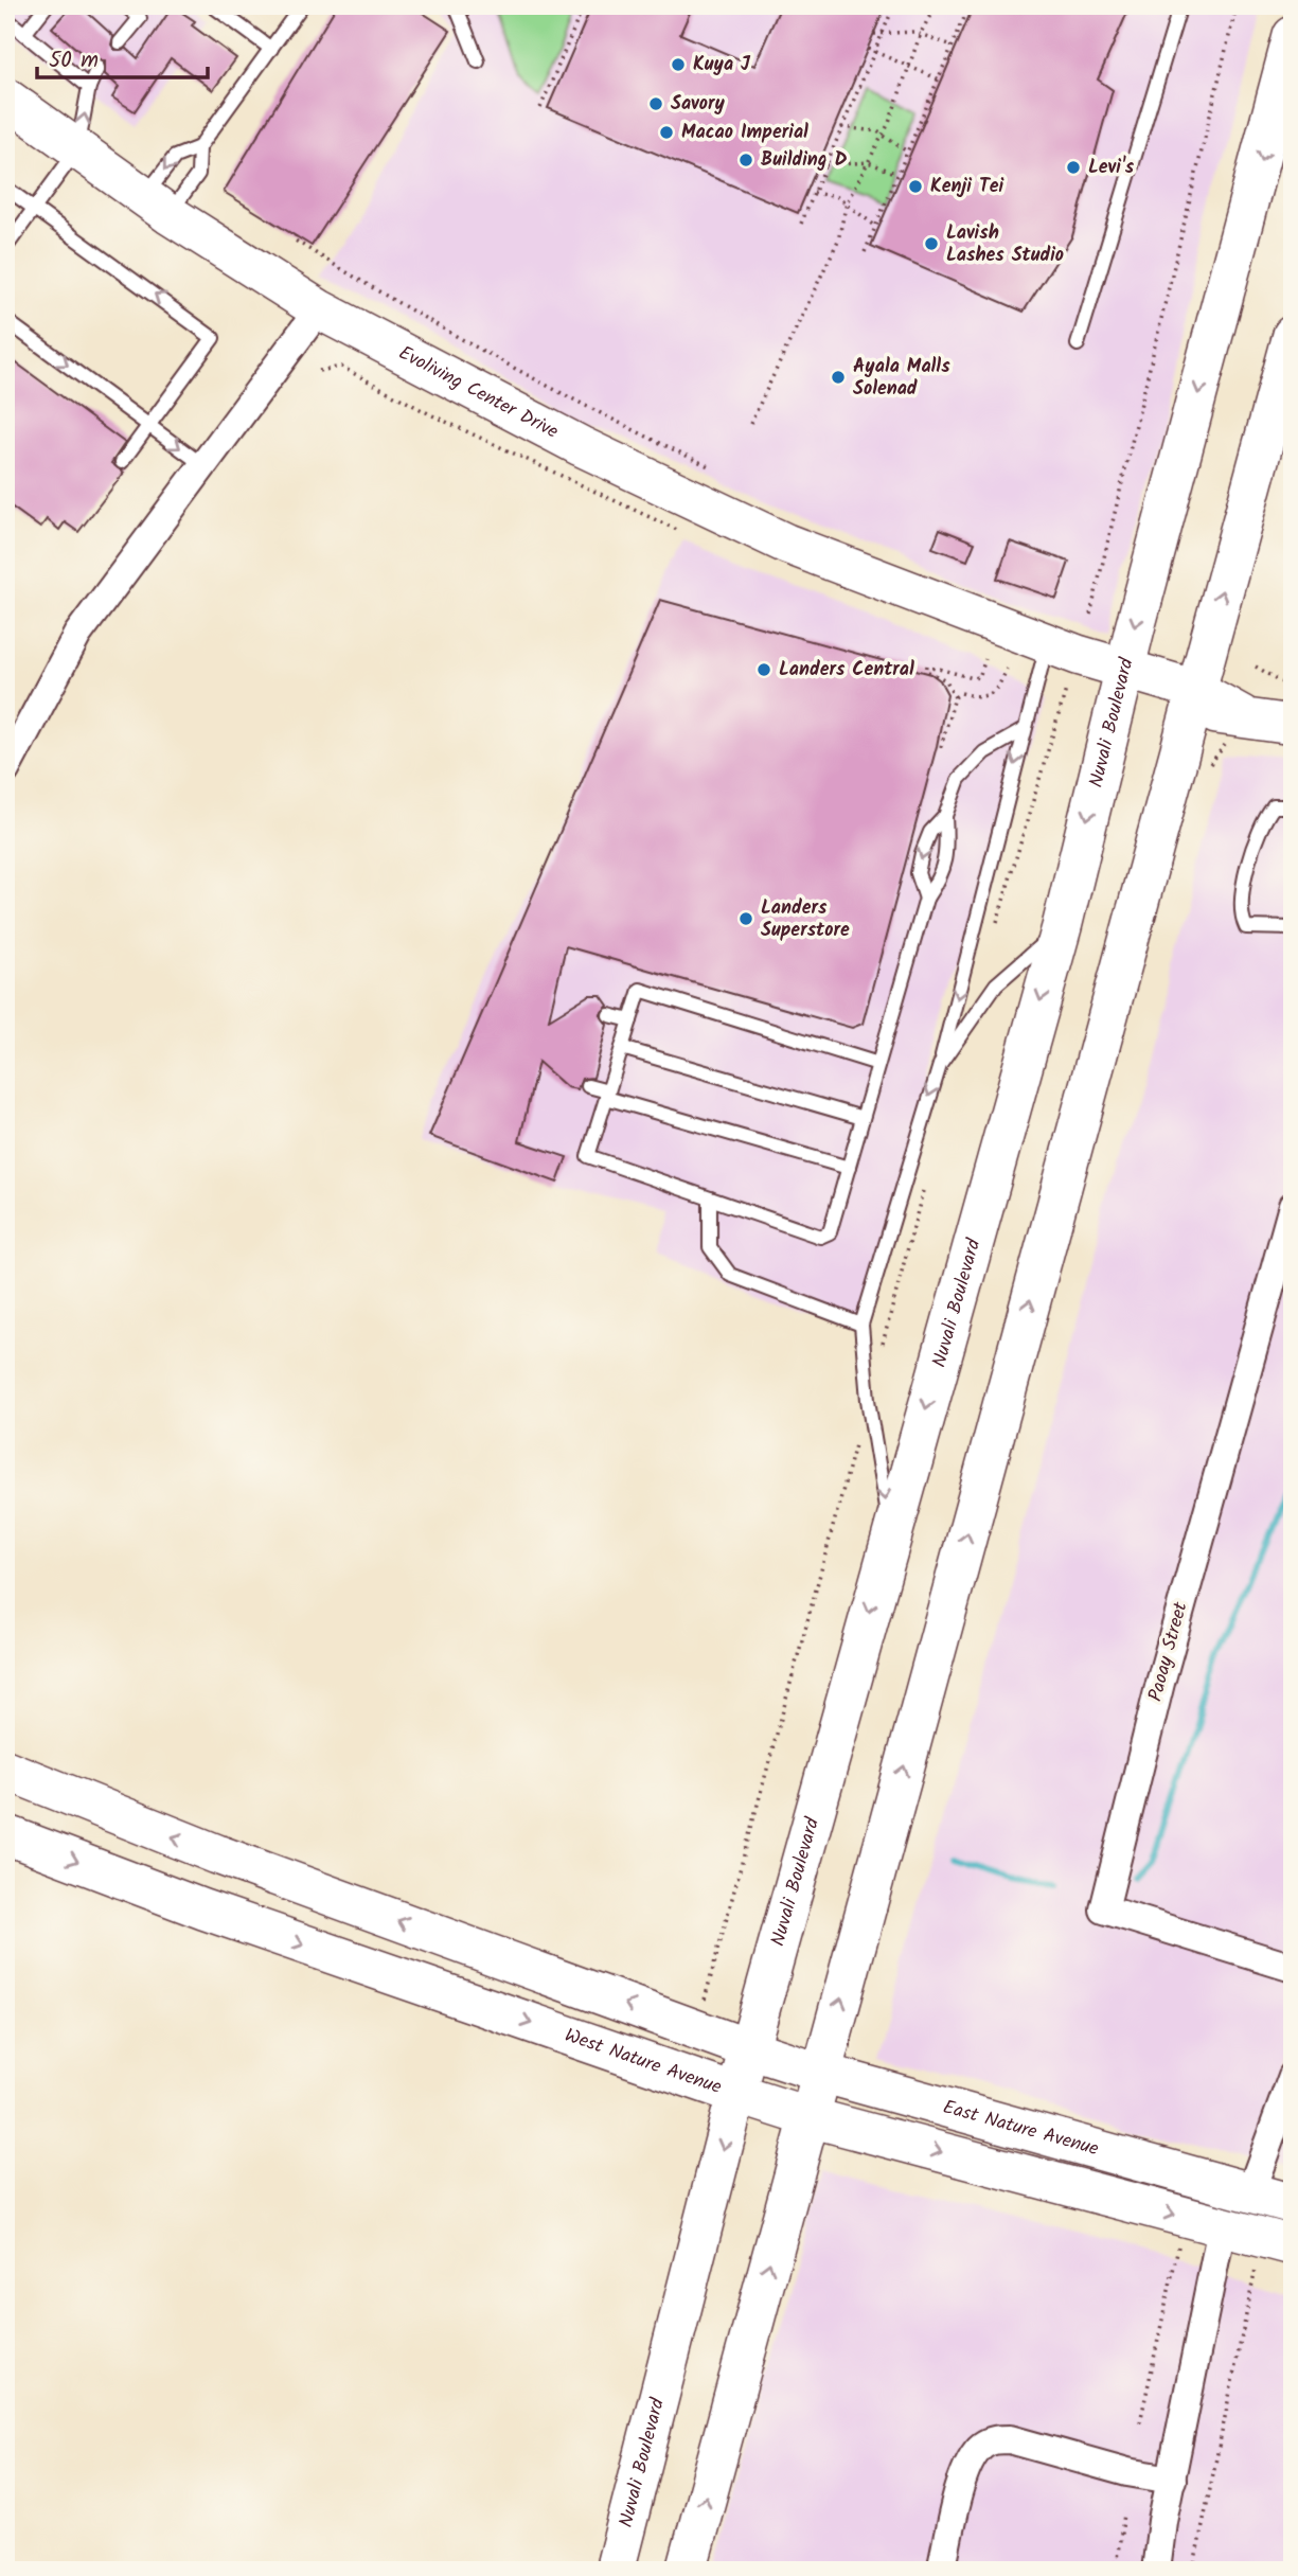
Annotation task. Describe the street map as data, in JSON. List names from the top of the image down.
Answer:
{
  "streets": {
    "main road": [
      "Evoliving Center Drive",
      "Nuvali Boulevard",
      "West Nature Avenue",
      "East Nature Avenue"
    ],
    "street": ["Paoay Street"]
  },
  "crossings": [
    ["Evoliving Center Drive", "Nuvali Boulevard"],
    ["Nuvali Boulevard", "West Nature Avenue"],
    ["Nuvali Boulevard", "East Nature Avenue"]
  ],
  "places": [
    "Kuya J",
    "Savory",
    "Macao Imperial",
    "Building D",
    "Levi's",
    "Kenji Tei",
    "Lavish Lashes Studio",
    "Ayala Malls Solenad",
    "Landers Central",
    "Landers Superstore"
  ],
  "scale_bar": "50 m"
}
